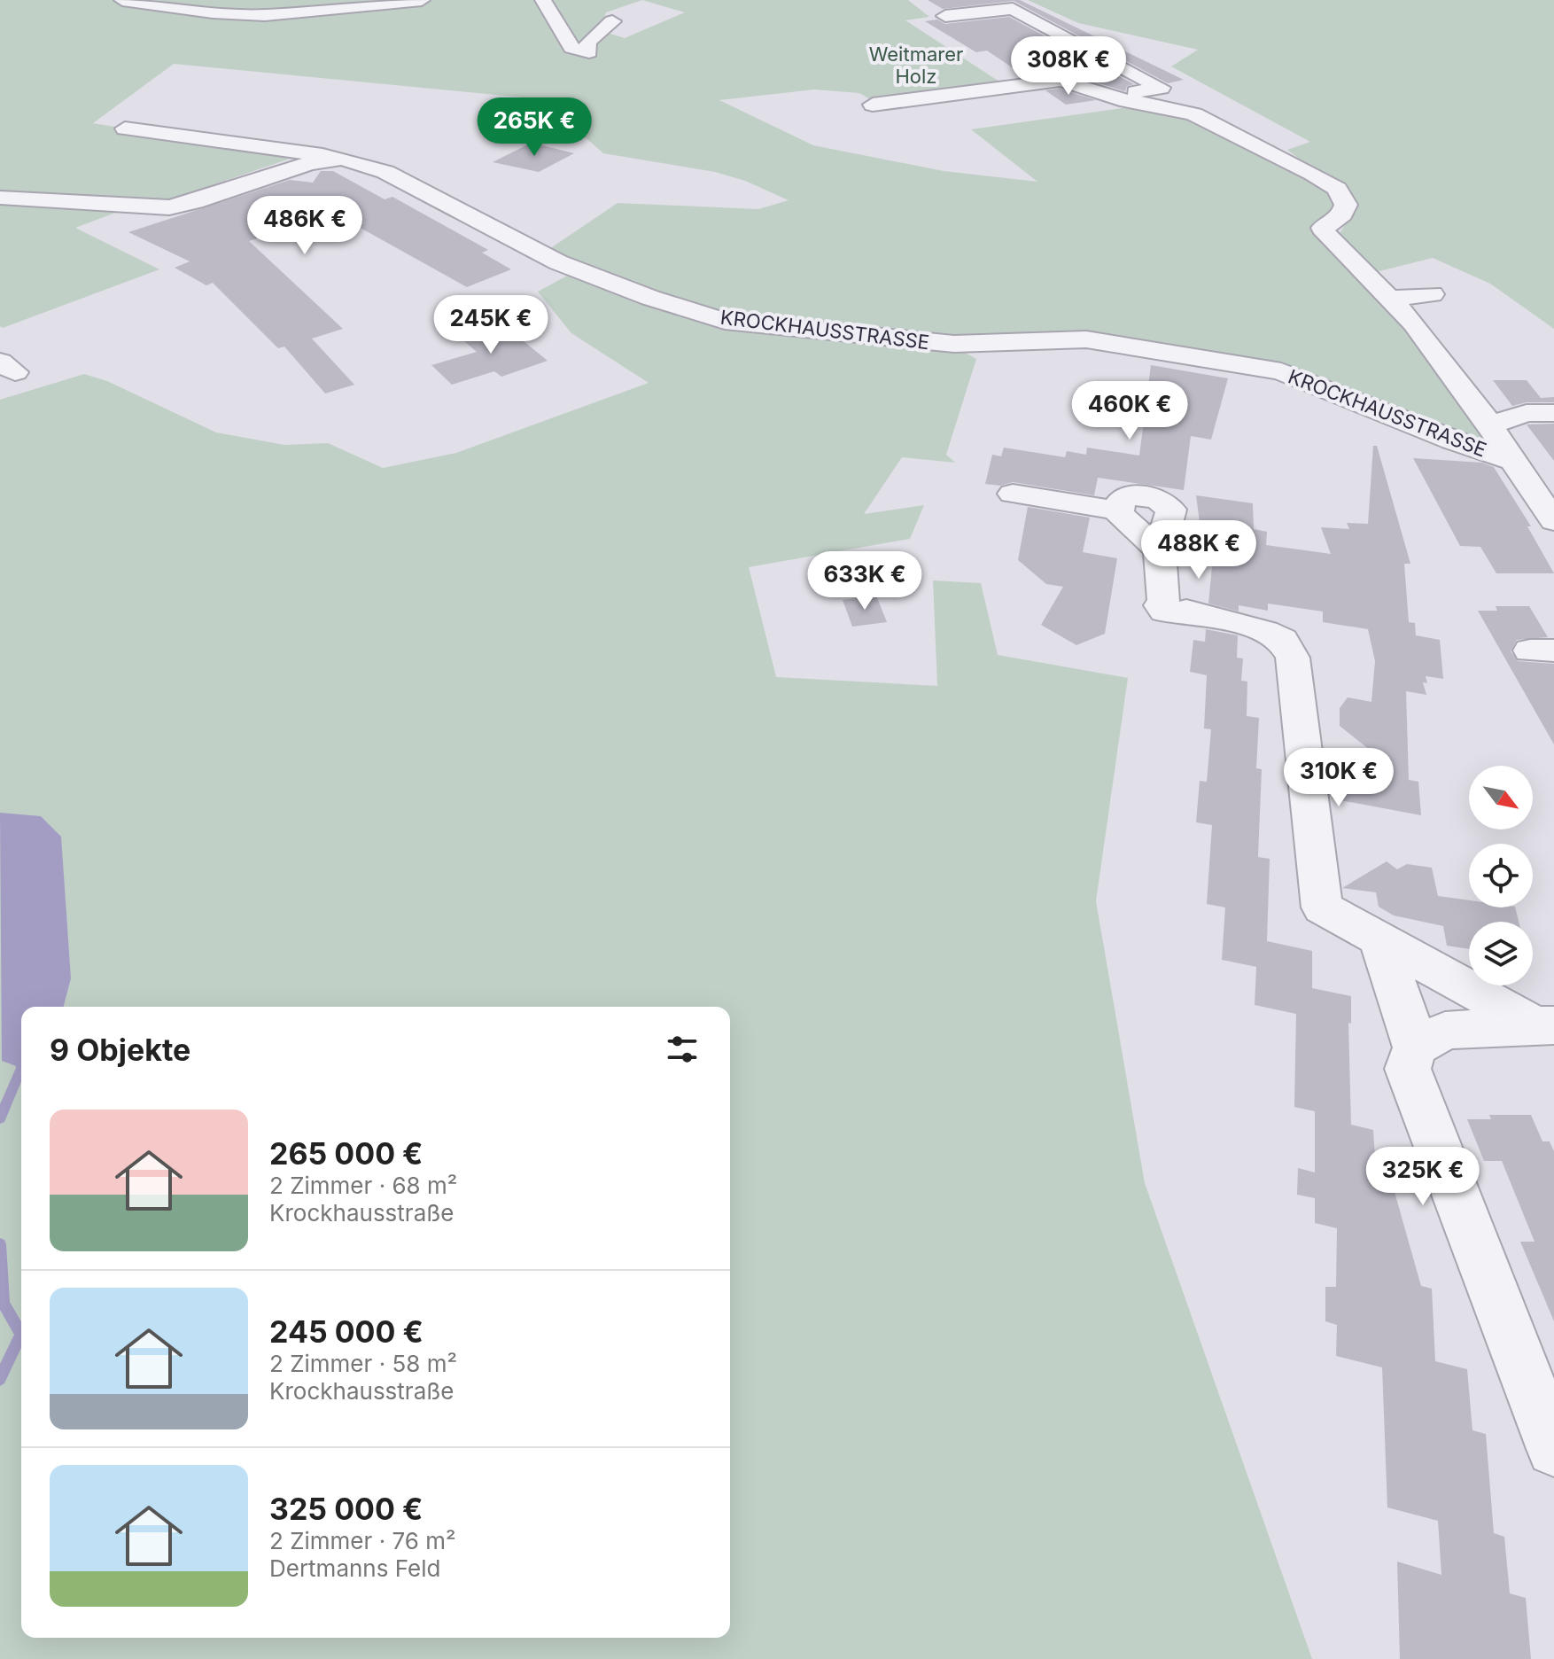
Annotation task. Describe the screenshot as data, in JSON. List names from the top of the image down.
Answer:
{
  "streets": {
    "street": ["KROCKHAUSSTRASSE"]
  },
  "parks": ["Weitmarer Holz"],
  "north": "bottom right",
  "page": {
    "price": [
      "308K €",
      "265K €",
      "486K €",
      "245K €",
      "460K €",
      "488K €",
      "633K €",
      "310K €",
      "325K €"
    ],
    "heading": "9 Objekte",
    "list": [
      {
        "name": "265 000 €",
        "note": "2 Zimmer · 68 m² · Krockhausstraße"
      },
      {
        "name": "245 000 €",
        "note": "2 Zimmer · 58 m² · Krockhausstraße"
      },
      {
        "name": "325 000 €",
        "note": "2 Zimmer · 76 m² · Dertmanns Feld"
      }
    ]
  }
}
